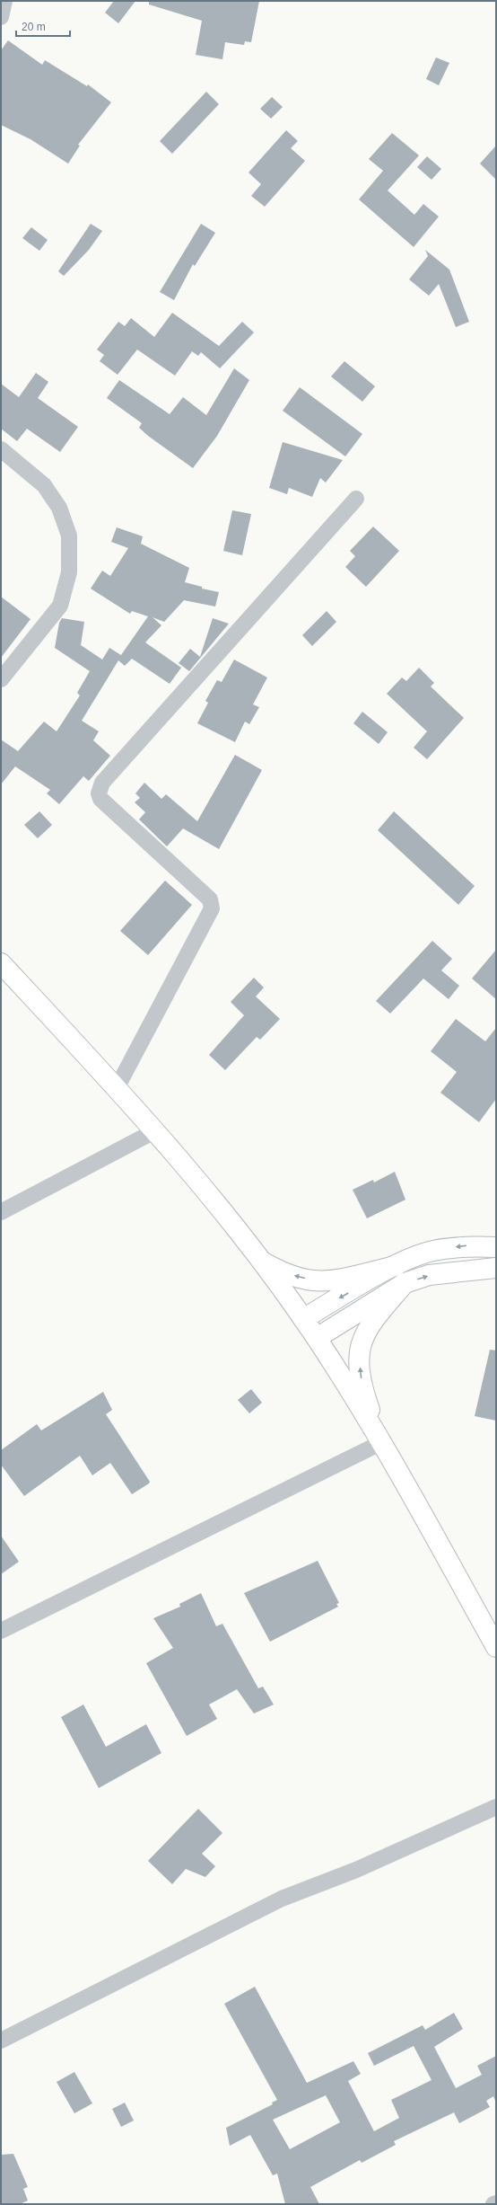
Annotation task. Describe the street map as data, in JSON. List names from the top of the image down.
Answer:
{
  "scale_bar": "20 m"
}
